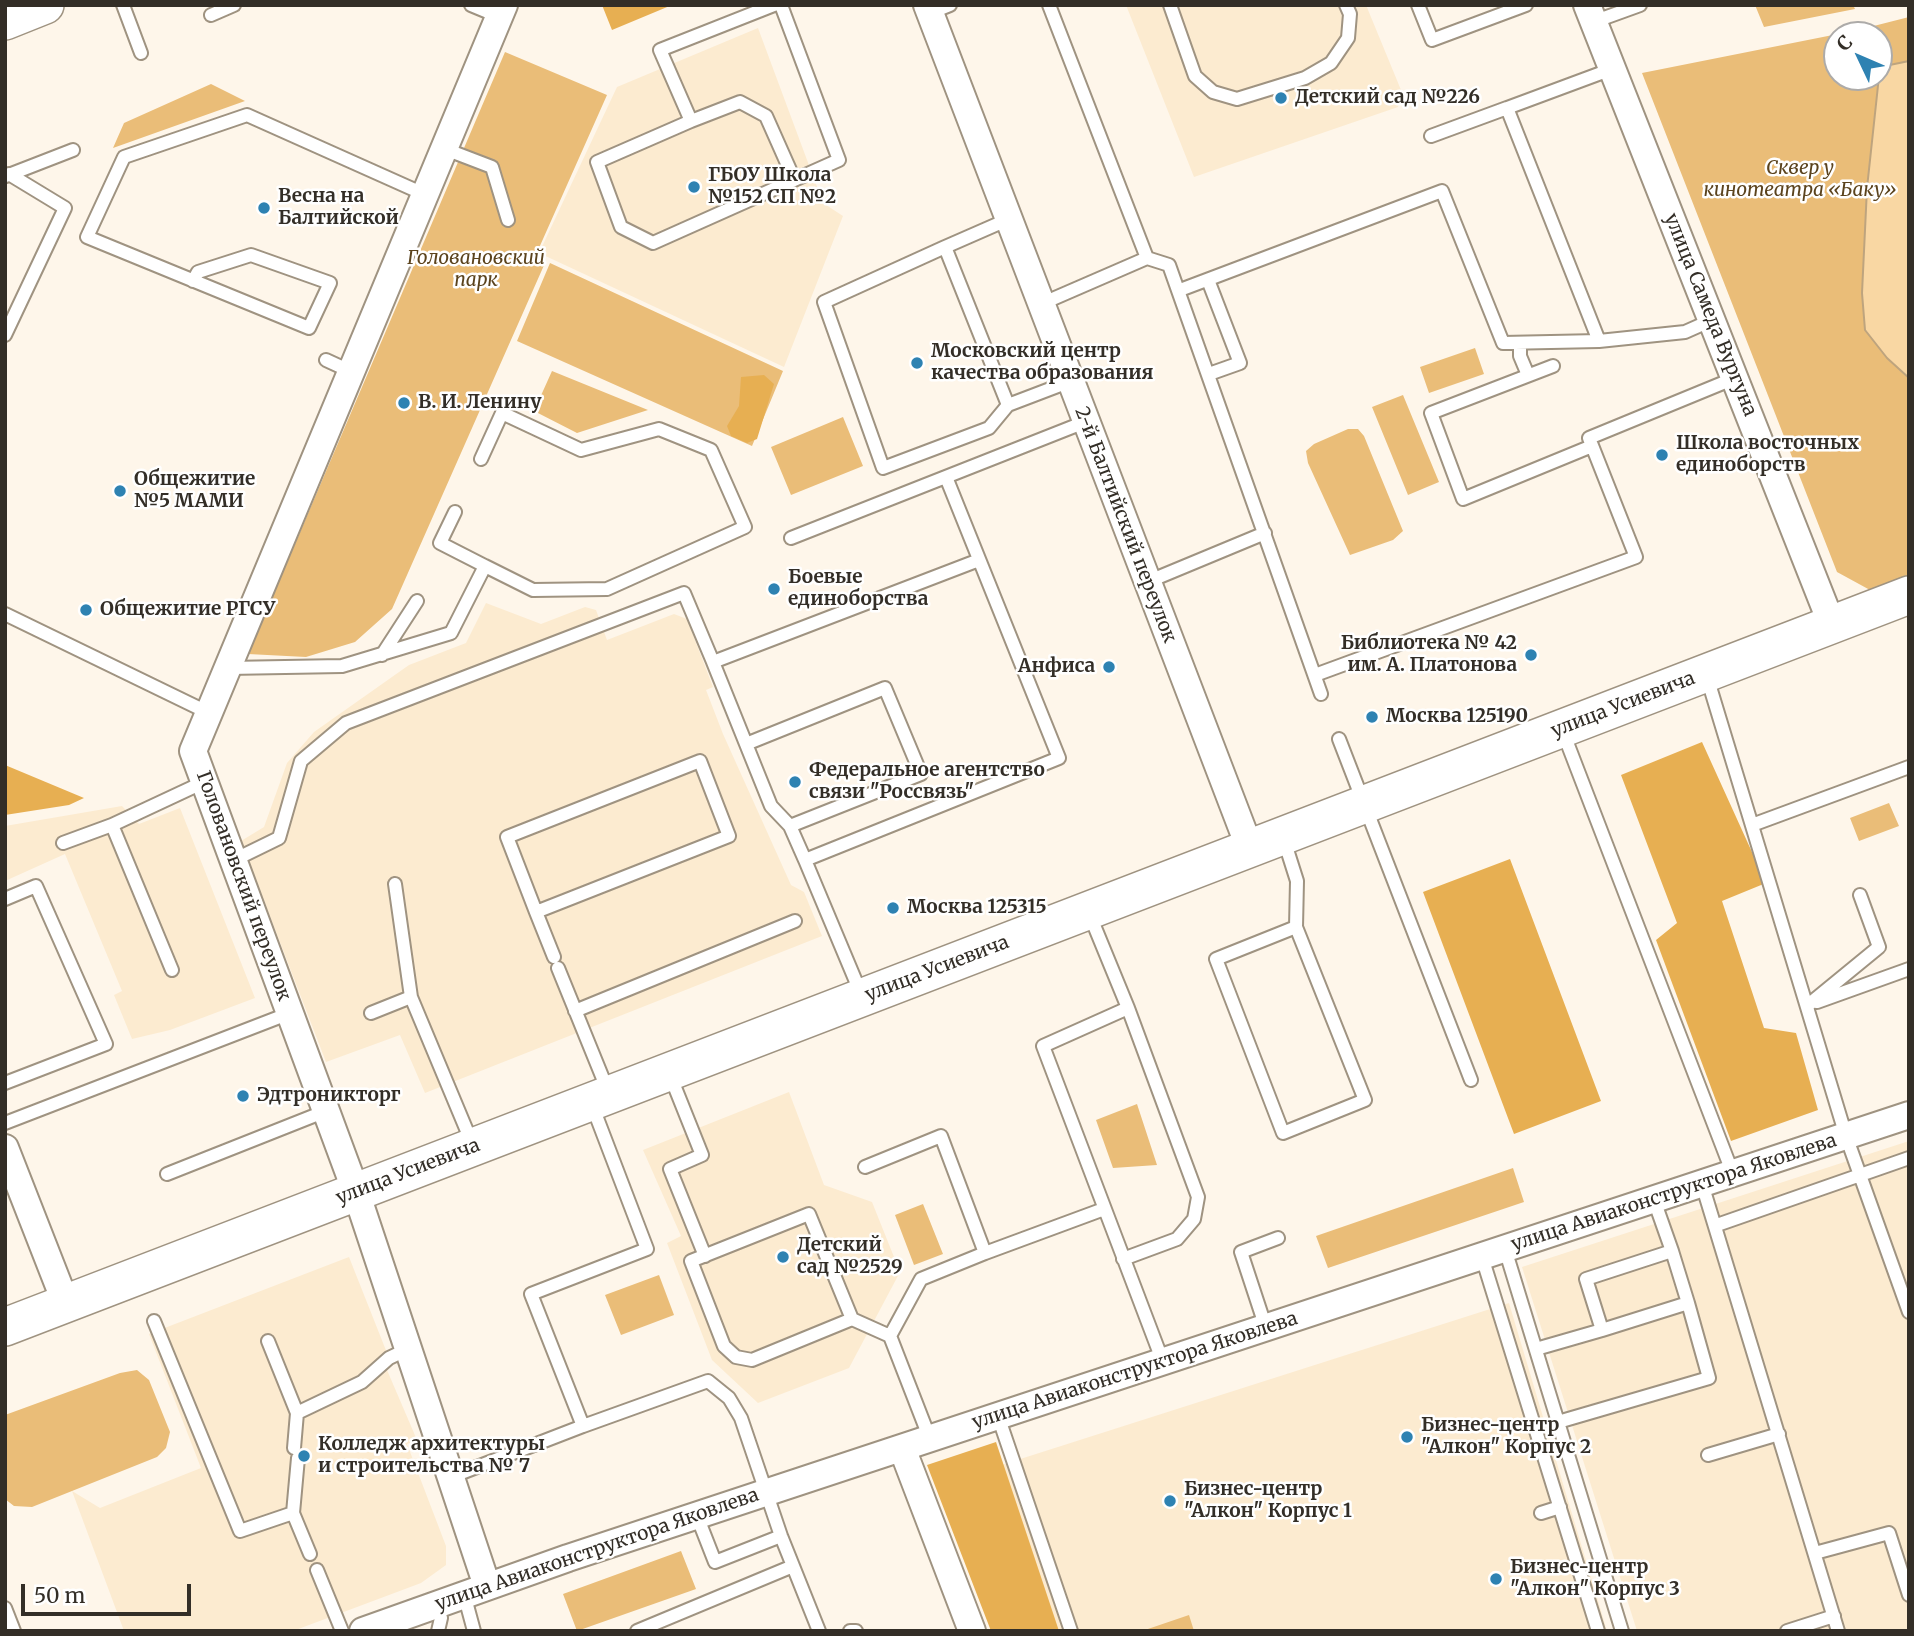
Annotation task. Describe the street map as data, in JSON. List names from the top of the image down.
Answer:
{
  "streets": {
    "street": [
      "улица Самеда Вургуна",
      "2-й Балтийский переулок",
      "улица Усиевича",
      "Головановский переулок",
      "улица Авиаконструктора Яковлева"
    ]
  },
  "crossings": [
    ["улица Самеда Вургуна", "улица Усиевича"],
    ["2-й Балтийский переулок", "улица Усиевича"],
    ["улица Усиевича", "Головановский переулок"],
    ["Головановский переулок", "улица Авиаконструктора Яковлева"]
  ],
  "parks": ["Сквер у кинотеатра «Баку»", "Головановский парк"],
  "places": [
    "Детский сад №226",
    "ГБОУ Школа №152 СП №2",
    "Весна на Балтийской",
    "Московский центр качества образования",
    "В. И. Ленину",
    "Школа восточных единоборств",
    "Общежитие №5 МАМИ",
    "Боевые единоборства",
    "Общежитие РГСУ",
    "Библиотека № 42 им. А. Платонова",
    "Анфиса",
    "Москва 125190",
    "Федеральное агентство связи \"Россвязь\"",
    "Москва 125315",
    "Эдтроникторг",
    "Детский сад №2529",
    "Бизнес-центр \"Алкон\" Корпус 2",
    "Колледж архитектуры и строительства № 7",
    "Бизнес-центр \"Алкон\" Корпус 1",
    "Бизнес-центр \"Алкон\" Корпус 3"
  ],
  "scale_bar": "50 m",
  "north": "top left"
}
